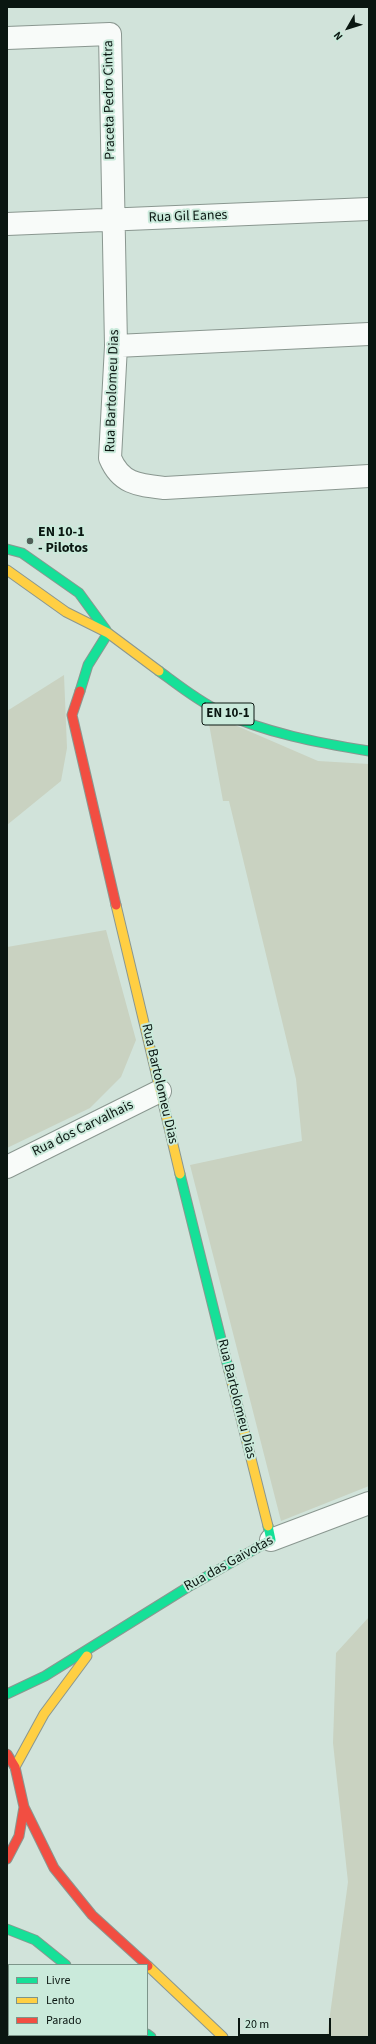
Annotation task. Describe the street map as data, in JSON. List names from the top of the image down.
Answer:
{
  "streets": {
    "street": [
      "Praceta Pedro Cintra",
      "Rua Gil Eanes",
      "Rua Bartolomeu Dias",
      "EN 10-1",
      "Rua dos Carvalhais",
      "Rua das Gaivotas"
    ]
  },
  "crossings": [
    ["Praceta Pedro Cintra", "Rua Gil Eanes"],
    ["Praceta Pedro Cintra", "Rua Bartolomeu Dias"],
    ["Rua Gil Eanes", "Rua Bartolomeu Dias"],
    ["Rua Bartolomeu Dias", "EN 10-1"],
    ["Rua Bartolomeu Dias", "Rua dos Carvalhais"],
    ["Rua Bartolomeu Dias", "Rua das Gaivotas"]
  ],
  "places": ["EN 10-1 - Pilotos"],
  "legend": ["Livre", "Lento", "Parado"],
  "scale_bar": "20 m",
  "north": "bottom left"
}
